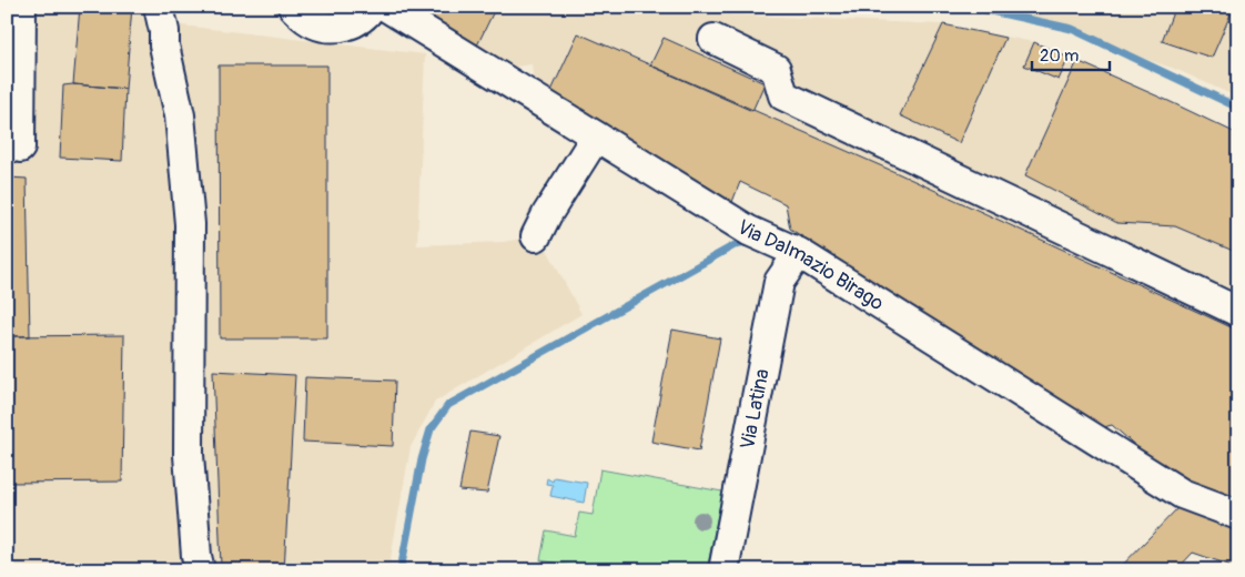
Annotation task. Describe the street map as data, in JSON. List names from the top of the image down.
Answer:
{
  "streets": {
    "street": ["Via Dalmazio Birago", "Via Latina"]
  },
  "crossings": [
    ["Via Dalmazio Birago", "Via Latina"]
  ],
  "scale_bar": "20 m"
}
